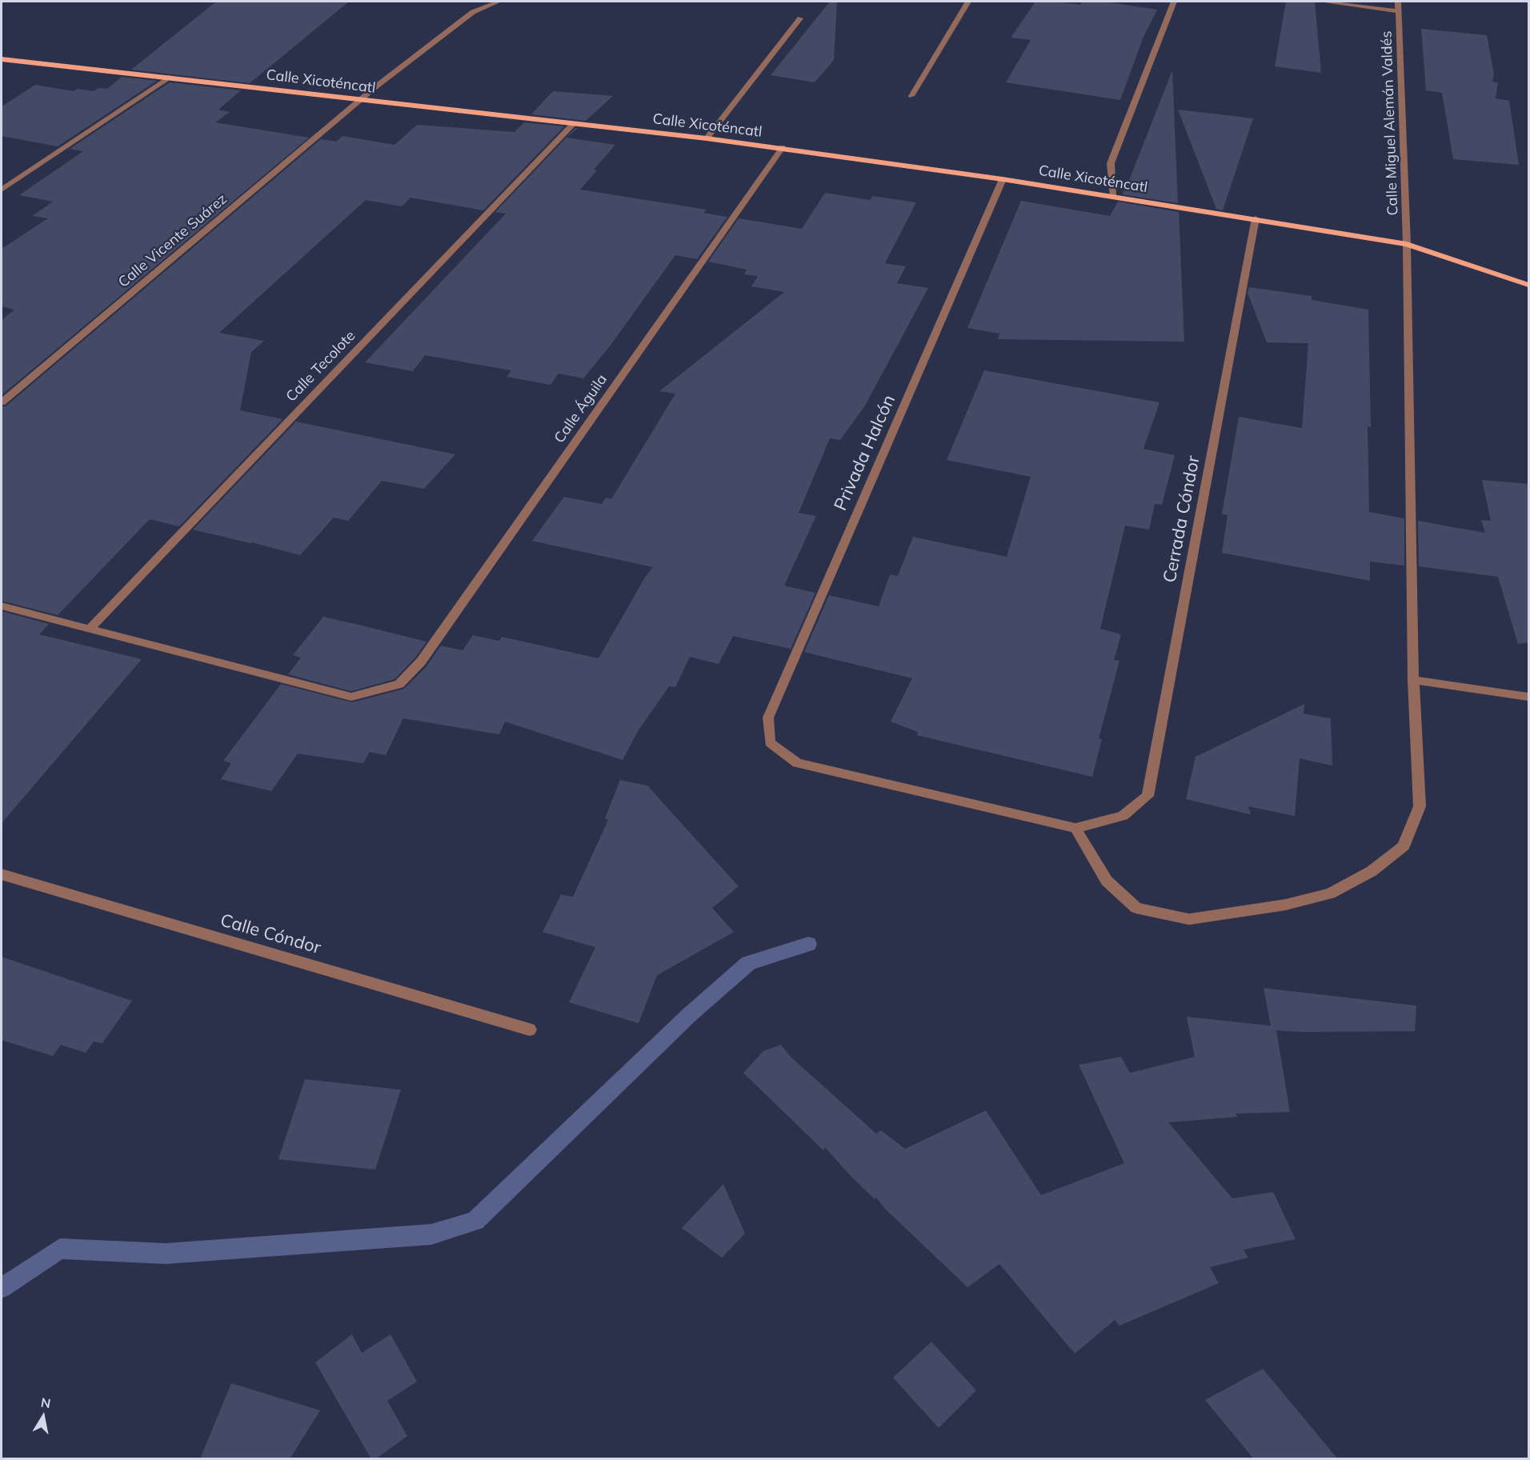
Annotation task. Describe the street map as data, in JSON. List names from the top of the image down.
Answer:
{
  "streets": {
    "main road": ["Calle Xicoténcatl"],
    "street": [
      "Calle Miguel Alemán Valdés",
      "Calle Vicente Suárez",
      "Calle Tecolote",
      "Calle Águila",
      "Privada Halcón",
      "Cerrada Cóndor",
      "Calle Cóndor"
    ]
  },
  "crossings": [
    ["Calle Xicoténcatl", "Calle Miguel Alemán Valdés"],
    ["Calle Xicoténcatl", "Calle Vicente Suárez"],
    ["Calle Xicoténcatl", "Calle Tecolote"],
    ["Calle Xicoténcatl", "Calle Águila"],
    ["Calle Xicoténcatl", "Privada Halcón"],
    ["Calle Xicoténcatl", "Cerrada Cóndor"],
    ["Calle Miguel Alemán Valdés", "Privada Halcón"],
    ["Calle Miguel Alemán Valdés", "Cerrada Cóndor"],
    ["Calle Tecolote", "Calle Águila"],
    ["Privada Halcón", "Cerrada Cóndor"]
  ],
  "north": "top"
}
